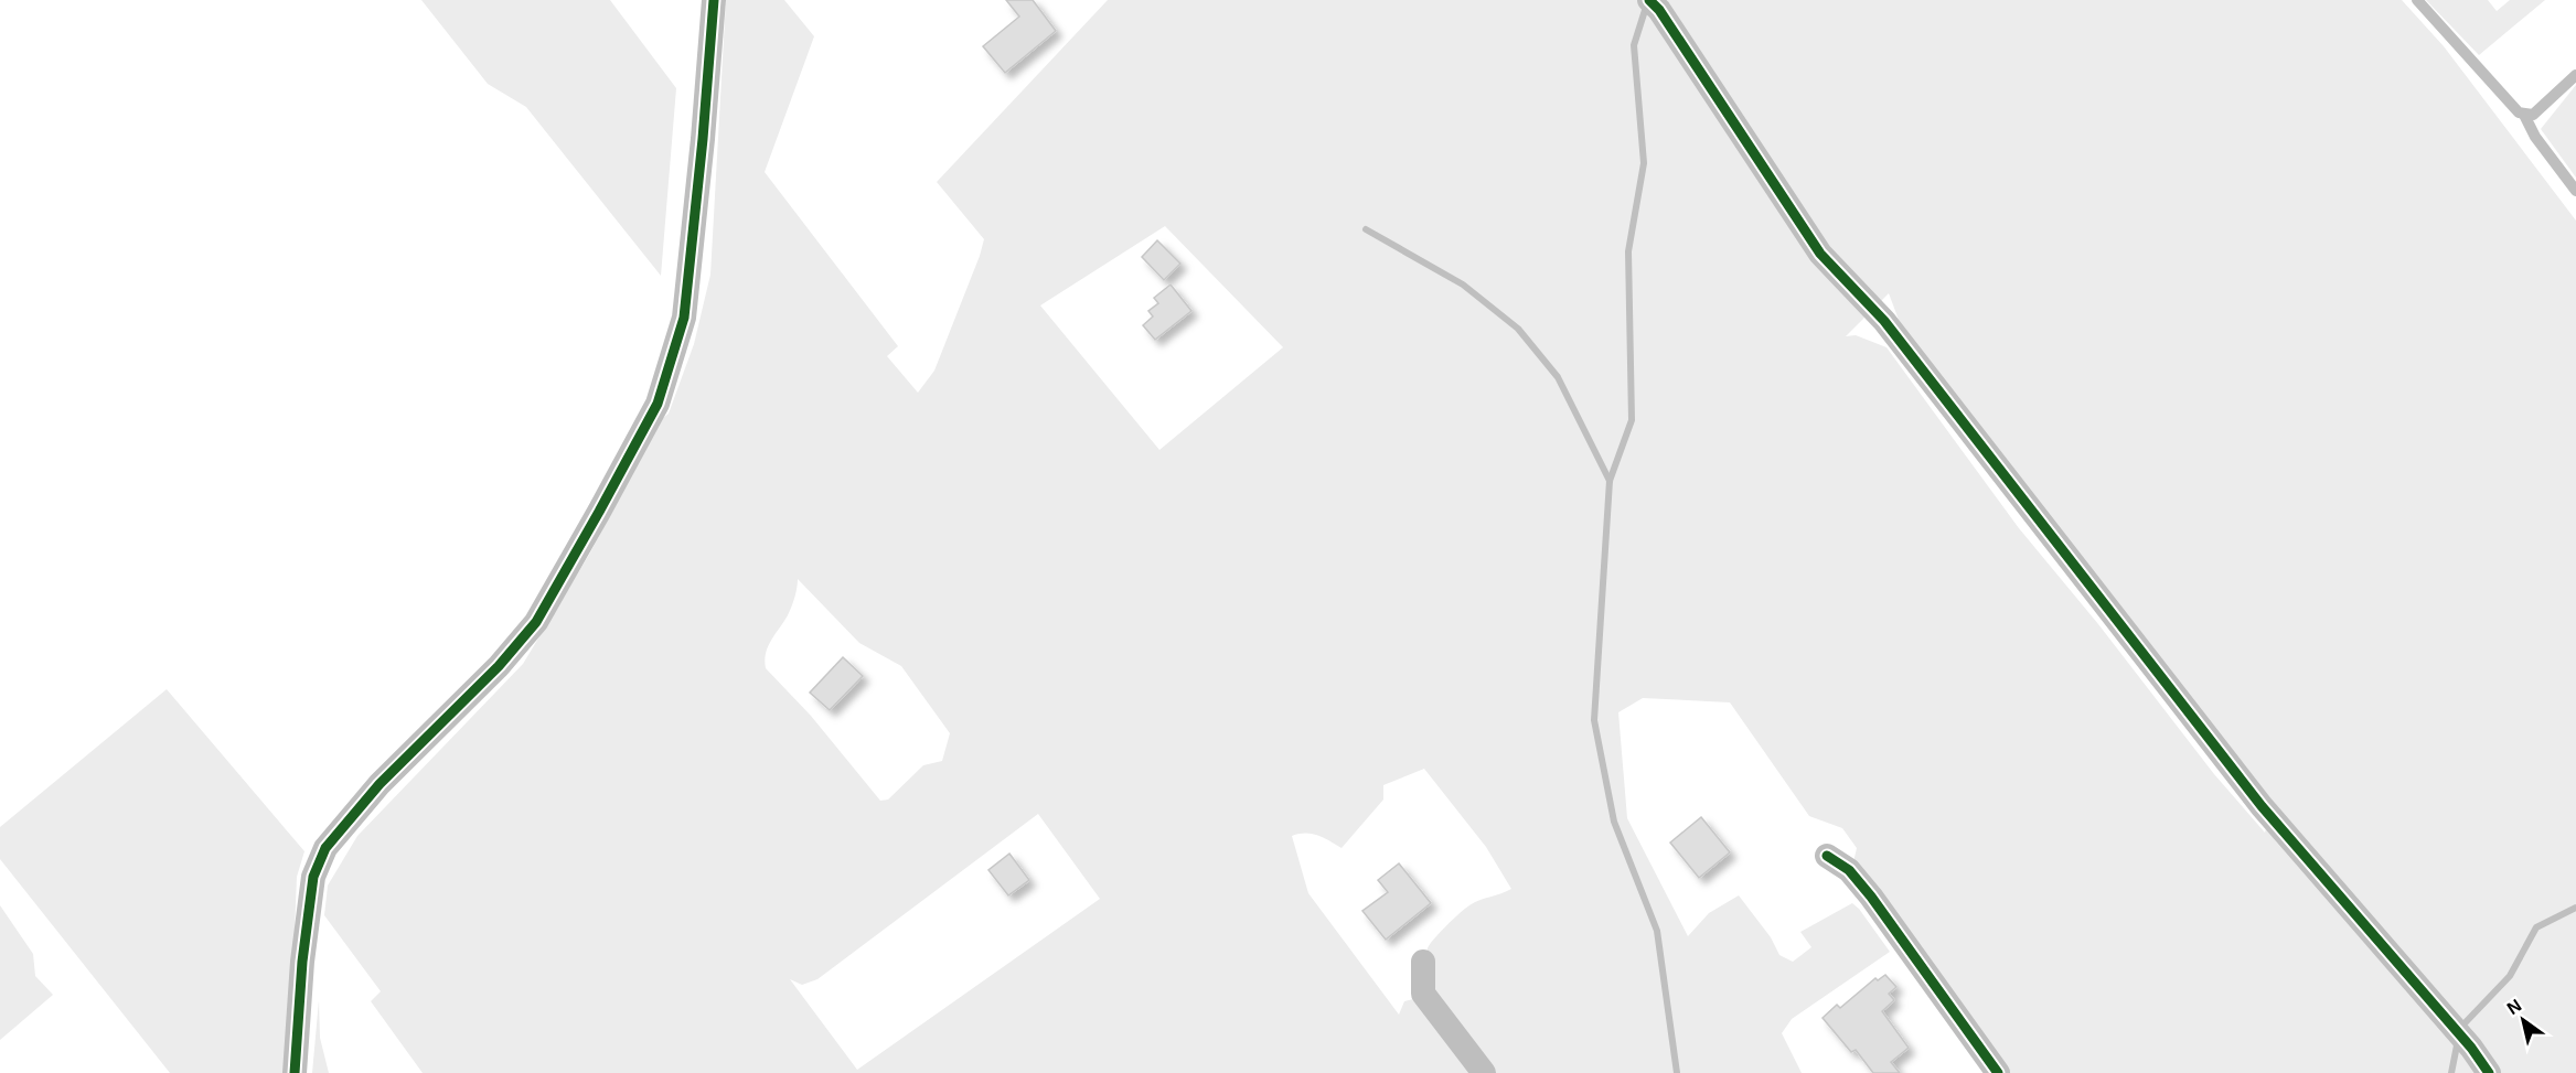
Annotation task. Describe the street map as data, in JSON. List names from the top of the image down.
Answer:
{
  "north": "top left"
}
